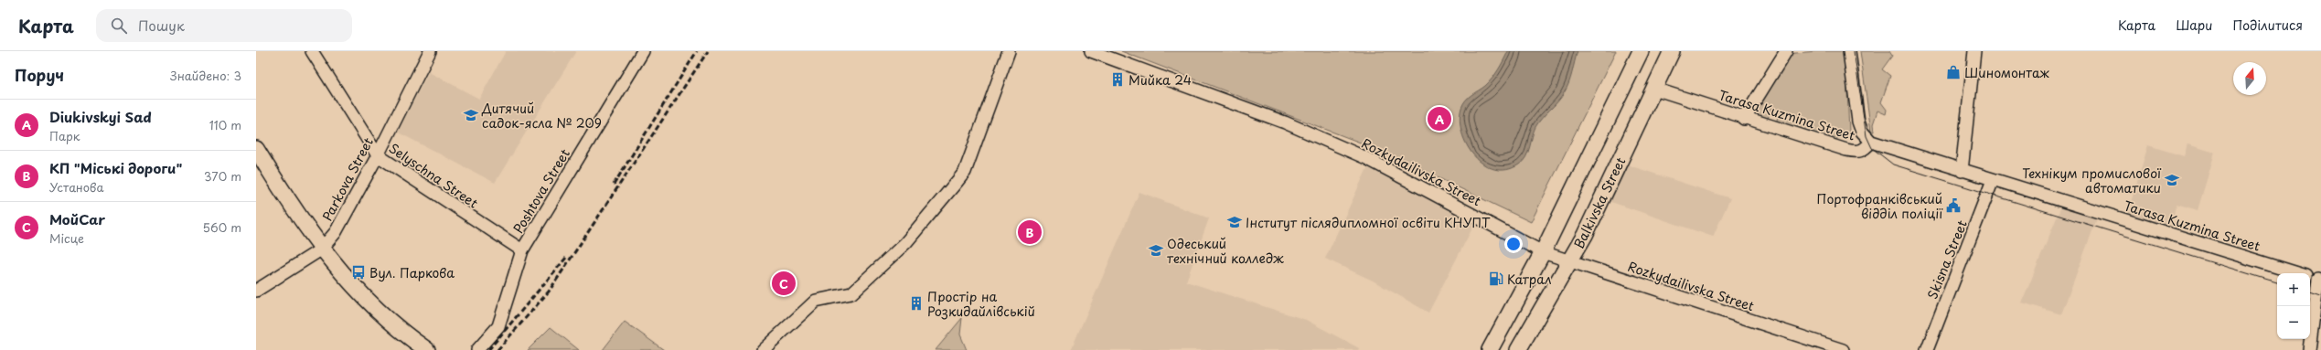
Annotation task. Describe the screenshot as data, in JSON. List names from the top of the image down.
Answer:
{
  "streets": {
    "main road": ["Balkivska Street"],
    "street": [
      "Tarasa Kuzmina Street",
      "Rozkydailivska Street",
      "Selyschna Street",
      "Parkova Street",
      "Poshtova Street",
      "Skisna Street"
    ]
  },
  "crossings": [
    ["Tarasa Kuzmina Street", "Balkivska Street"],
    ["Tarasa Kuzmina Street", "Skisna Street"],
    ["Rozkydailivska Street", "Balkivska Street"],
    ["Selyschna Street", "Parkova Street"],
    ["Selyschna Street", "Poshtova Street"]
  ],
  "places": {
    "shop": ["Шиномонтаж"],
    "building": ["Мийка 24", "Простір на Розкидайлівській"],
    "school or university": [
      "Дитячий садок-ясла № 209",
      "Технікум промислової автоматики",
      "Інститут післядипломної освіти КНУПТ",
      "Одеський технічний колледж"
    ],
    "public building": ["Портофранківський відділ поліції"],
    "bus stop": ["Вул. Паркова"],
    "fuel station": ["Катрал"]
  },
  "north": "top",
  "page": {
    "header": "Карта",
    "search": "Пошук",
    "nav": ["Карта", "Шари", "Поділитися"],
    "heading": ["Поруч", "Знайдено: 3"],
    "list": [
      {
        "mark": "A",
        "name": "Diukivskyi Sad",
        "note": "Парк",
        "value": "110 m"
      },
      {
        "mark": "B",
        "name": "КП \"Міські дороги\"",
        "note": "Установа",
        "value": "370 m"
      },
      {
        "mark": "C",
        "name": "МойCar",
        "note": "Місце",
        "value": "560 m"
      }
    ],
    "pins": ["A", "B", "C"],
    "map_buttons": ["+", "−"]
  }
}
